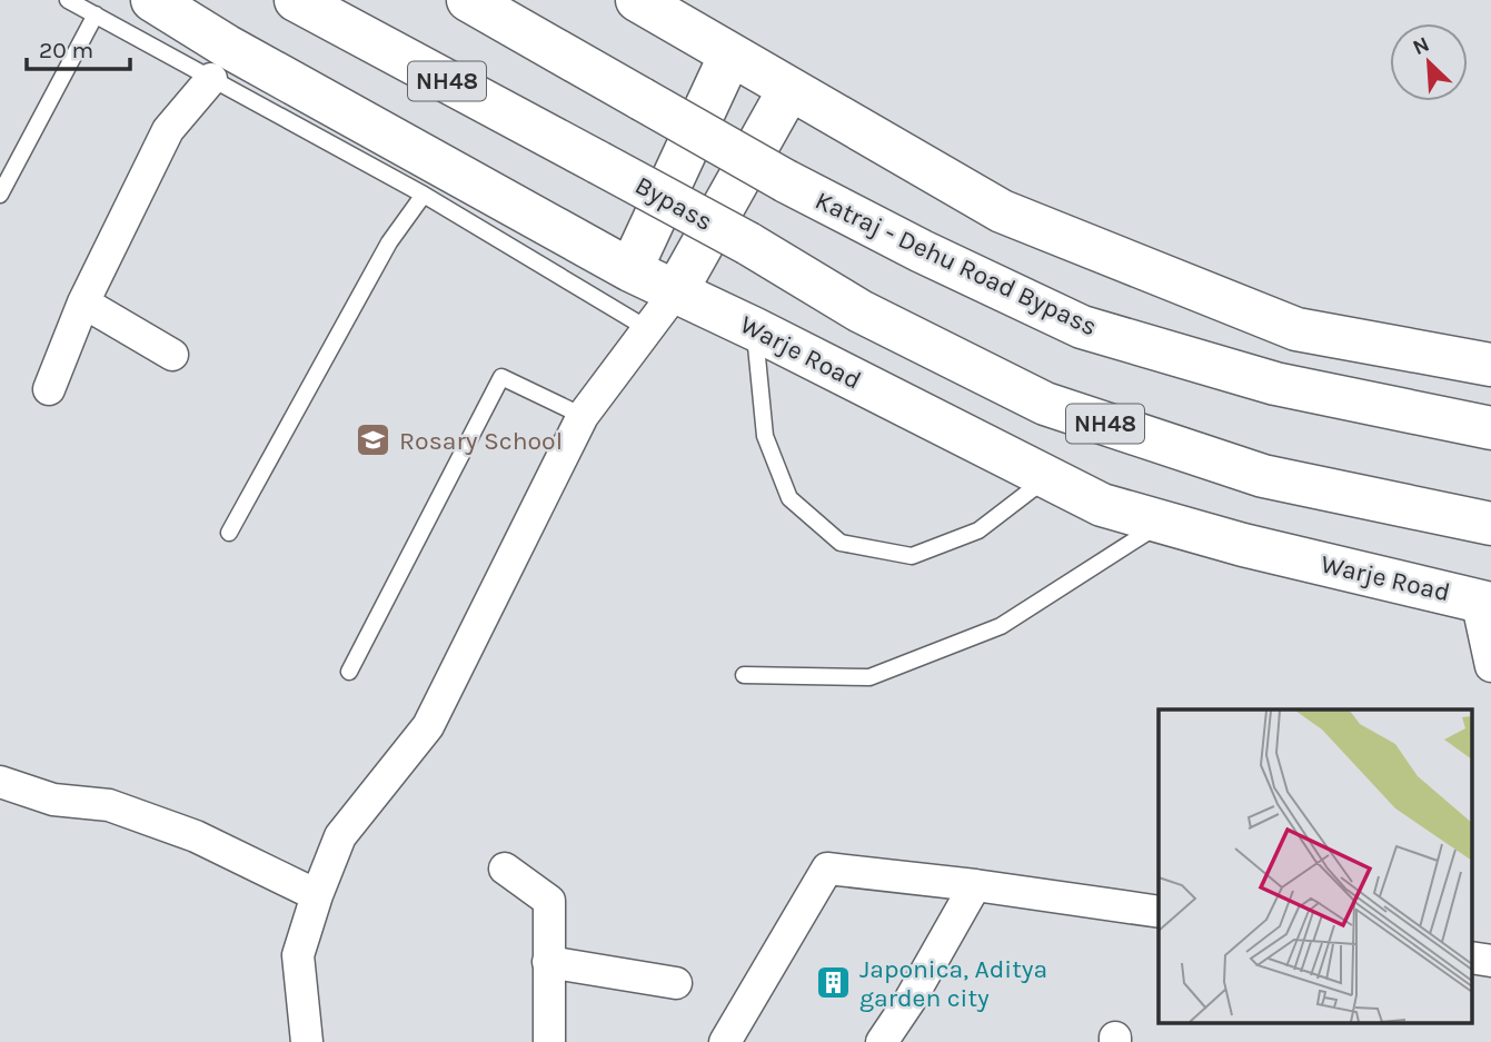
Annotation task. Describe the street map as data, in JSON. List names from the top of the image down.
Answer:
{
  "streets": {
    "main road": [
      "NH48",
      "Bypass",
      "Katraj - Dehu Road Bypass",
      "Warje Road"
    ]
  },
  "places": {
    "school or university": ["Rosary School"],
    "building": ["Japonica, Aditya garden city"]
  },
  "scale_bar": "20 m",
  "north": "top left"
}
